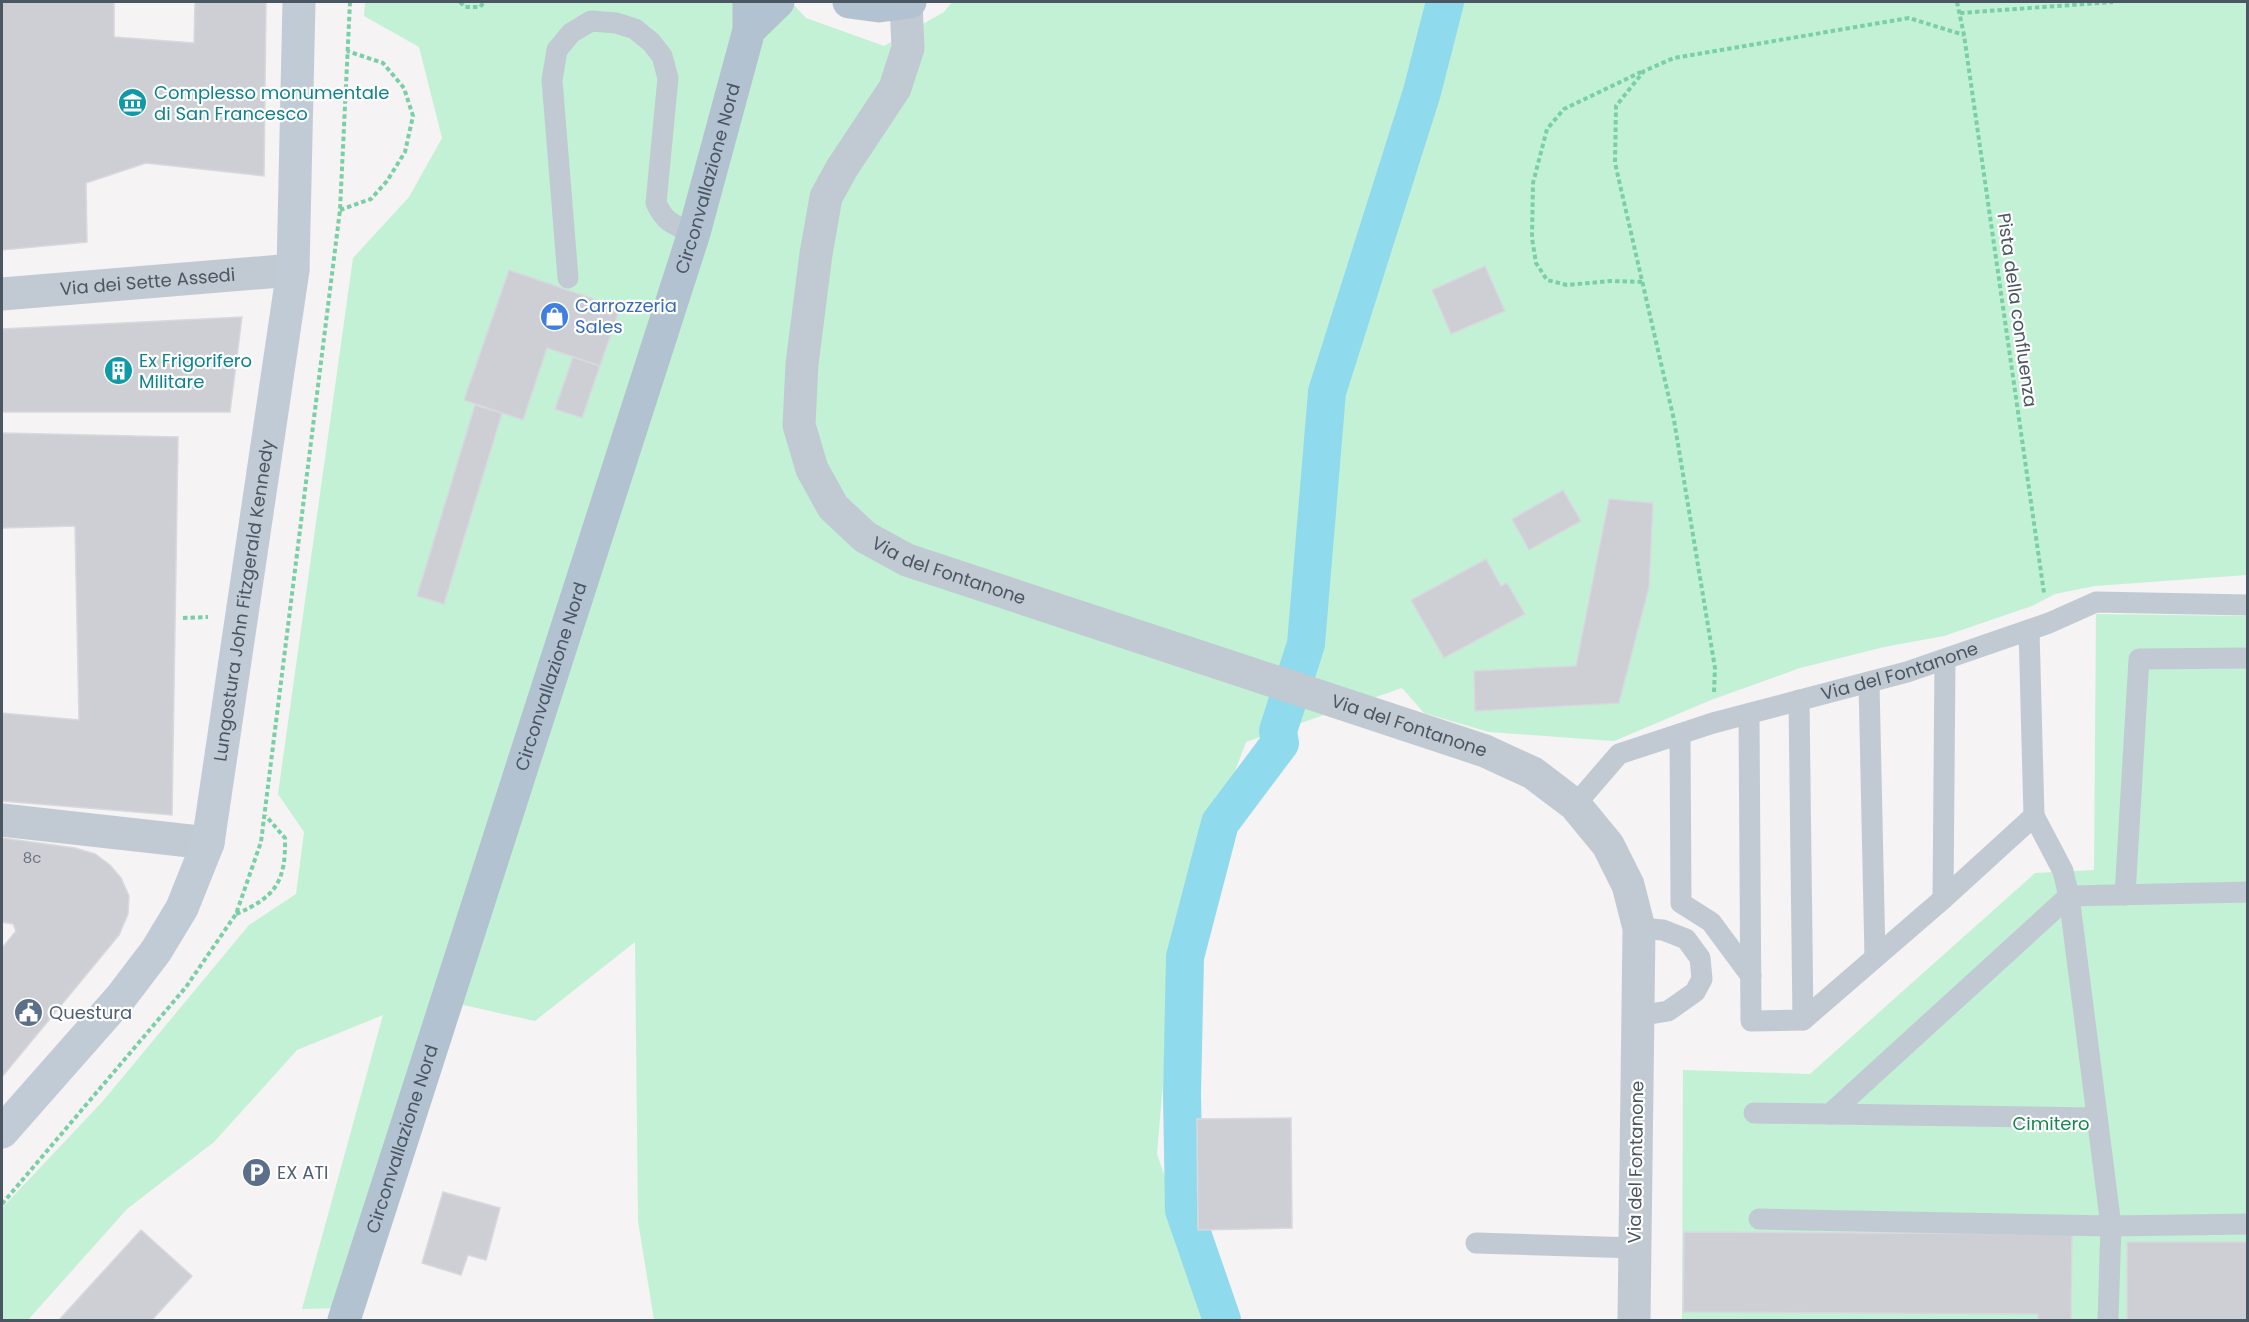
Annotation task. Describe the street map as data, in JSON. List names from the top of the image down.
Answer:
{
  "streets": {
    "main road": ["Circonvallazione Nord", "Lungostura John Fitzgerald Kennedy"],
    "street": ["Via dei Sette Assedi", "Via del Fontanone"],
    "path": ["Pista della confluenza"]
  },
  "crossings": [
    ["Via dei Sette Assedi", "Lungostura John Fitzgerald Kennedy"],
    ["Pista della confluenza", "Via del Fontanone"]
  ],
  "parks": ["Cimitero"],
  "places": {
    "museum": ["Complesso monumentale di San Francesco"],
    "shop": ["Carrozzeria Sales"],
    "building": ["Ex Frigorifero Militare"],
    "public building": ["Questura"],
    "parking": ["EX ATI"]
  },
  "house_numbers": ["8c"]
}
